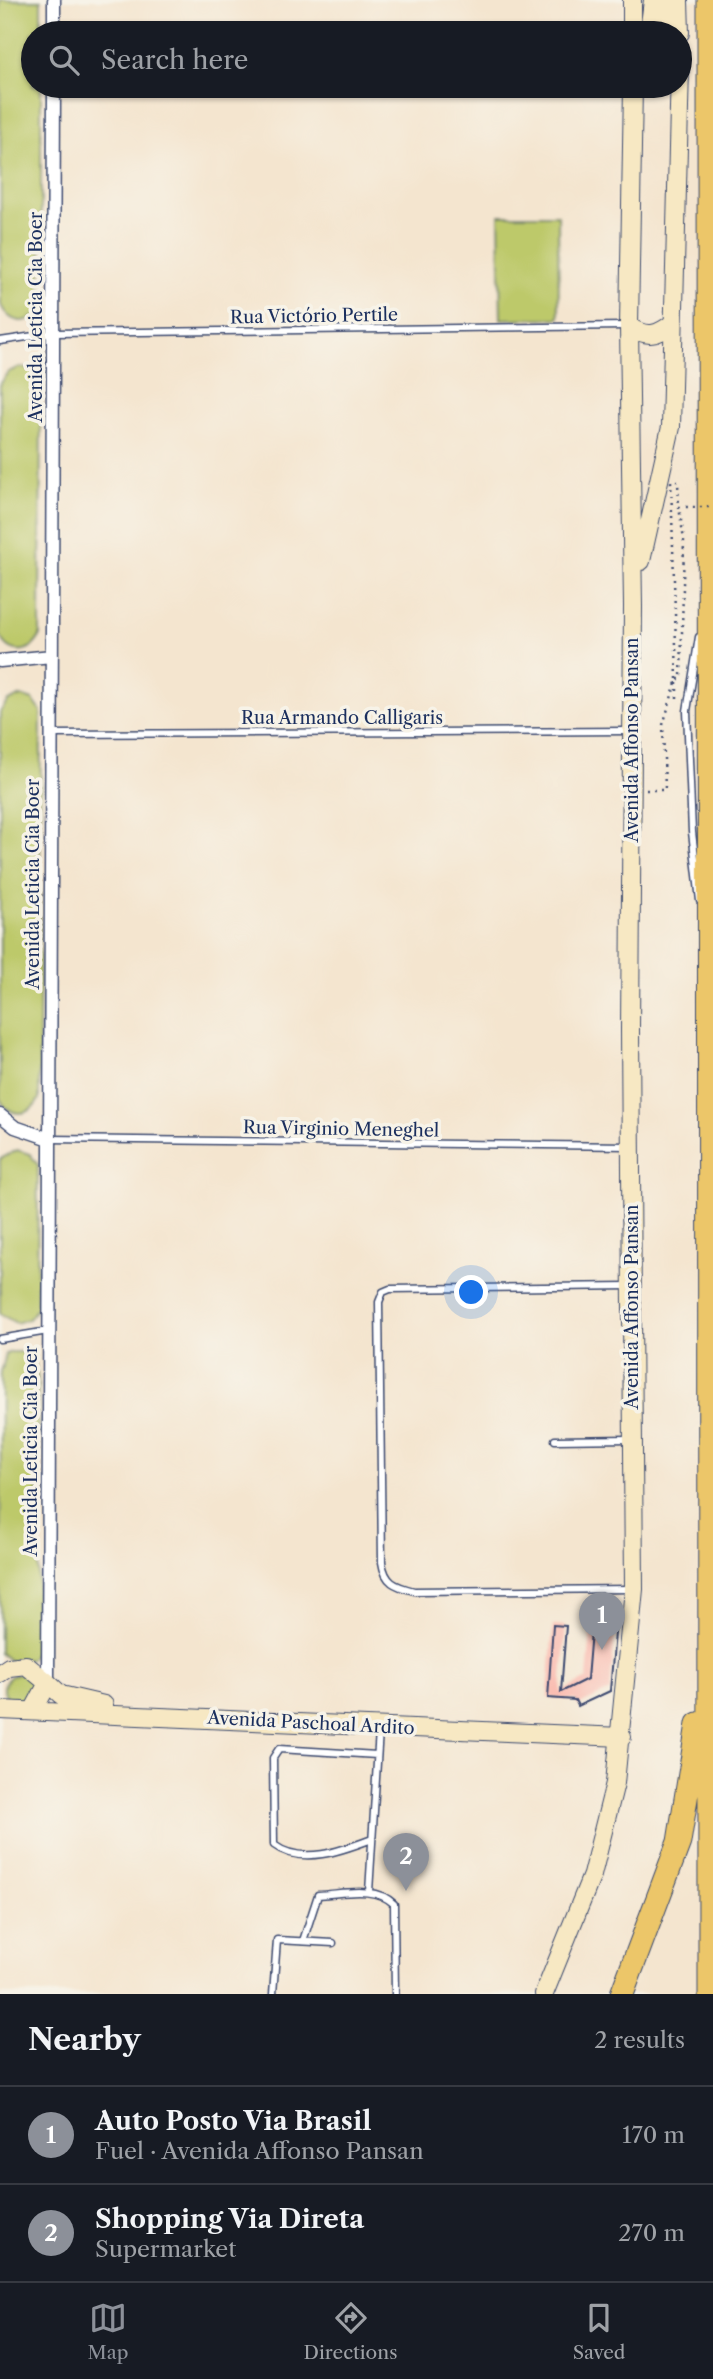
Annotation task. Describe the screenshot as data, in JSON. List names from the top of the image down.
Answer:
{
  "streets": {
    "main road": ["Avenida Affonso Pansan", "Avenida Paschoal Ardito"],
    "street": ["Avenida Leticia Cia Boer"],
    "lane": ["Rua Victório Pertile", "Rua Armando Calligaris", "Rua Virginio Meneghel"]
  },
  "crossings": [
    ["Rua Victório Pertile", "Avenida Leticia Cia Boer"],
    ["Rua Victório Pertile", "Avenida Affonso Pansan"],
    ["Avenida Leticia Cia Boer", "Rua Armando Calligaris"],
    ["Avenida Leticia Cia Boer", "Rua Virginio Meneghel"],
    ["Rua Armando Calligaris", "Avenida Affonso Pansan"],
    ["Avenida Affonso Pansan", "Rua Virginio Meneghel"],
    ["Avenida Affonso Pansan", "Avenida Paschoal Ardito"]
  ],
  "page": {
    "search": "Search here",
    "pins": ["1", "2"],
    "heading": ["Nearby", "2 results"],
    "list": [
      {
        "mark": "1",
        "name": "Auto Posto Via Brasil",
        "note": "Fuel · Avenida Affonso Pansan",
        "value": "170 m"
      },
      {
        "mark": "2",
        "name": "Shopping Via Direta",
        "note": "Supermarket",
        "value": "270 m"
      }
    ],
    "nav": ["Map", "Directions", "Saved"]
  }
}
